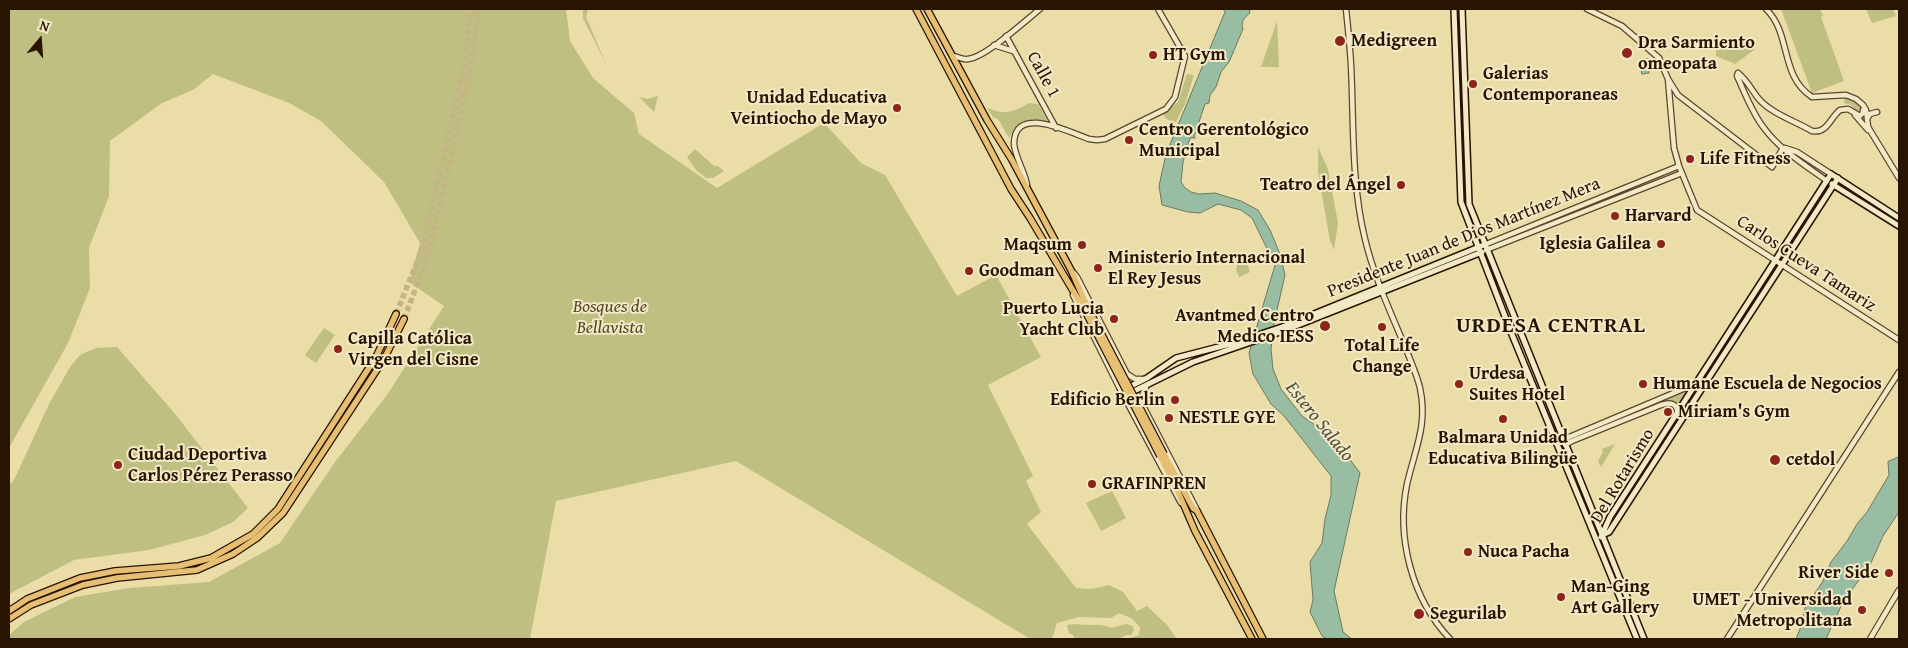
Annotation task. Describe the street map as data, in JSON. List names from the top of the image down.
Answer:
{
  "streets": {
    "main road": ["Presidente Juan de Dios Martínez Mera", "Del Rotarismo"],
    "street": ["Calle 1", "Carlos Cueva Tamariz"]
  },
  "crossings": [
    ["Presidente Juan de Dios Martínez Mera", "Carlos Cueva Tamariz"],
    ["Carlos Cueva Tamariz", "Del Rotarismo"]
  ],
  "districts": ["URDESA CENTRAL"],
  "water": ["Estero Salado"],
  "parks": ["Bosques de Bellavista"],
  "places": [
    "Medigreen",
    "Dra Sarmiento omeopata",
    "HT Gym",
    "Galerias Contemporaneas",
    "Unidad Educativa Veintiocho de Mayo",
    "Centro Gerentológico Municipal",
    "Life Fitness",
    "Teatro del Ángel",
    "Harvard",
    "Iglesia Galilea",
    "Maqsum",
    "Ministerio Internacional El Rey Jesus",
    "Goodman",
    "Puerto Lucia Yacht Club",
    "Avantmed Centro Medico IESS",
    "Total Life Change",
    "Capilla Católica Virgen del Cisne",
    "Urdesa Suites Hotel",
    "Humane Escuela de Negocios",
    "Edificio Berlin",
    "Miriam's Gym",
    "NESTLE GYE",
    "Balmara Unidad Educativa Bilingüe",
    "cetdol",
    "Ciudad Deportiva Carlos Pérez Perasso",
    "GRAFINPREN",
    "Nuca Pacha",
    "River Side",
    "Man-Ging Art Gallery",
    "UMET - Universidad Metropolitana",
    "Segurilab"
  ],
  "north": "top"
}
